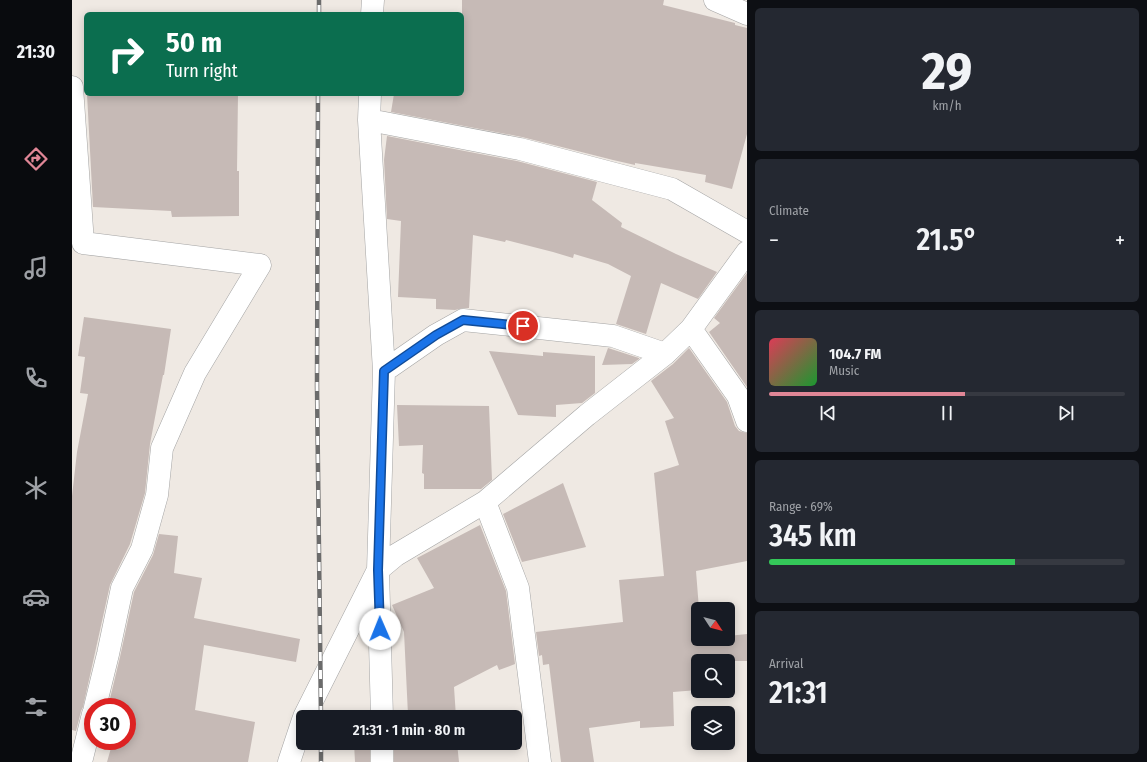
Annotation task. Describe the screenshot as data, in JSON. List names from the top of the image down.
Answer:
{
  "north": "bottom right",
  "page": {
    "tabs": "21:30",
    "tile": [
      ["29", "km/h"],
      "Climate",
      ["Range · 69%", "345 km"],
      ["Arrival", "21:31"]
    ],
    "turn": ["50 m", "Turn right"],
    "heat": ["−", "21.5°", "+"],
    "song": ["104.7 FM", "Music"],
    "limit": "30",
    "trip": "21:31 · 1 min · 80 m"
  }
}
